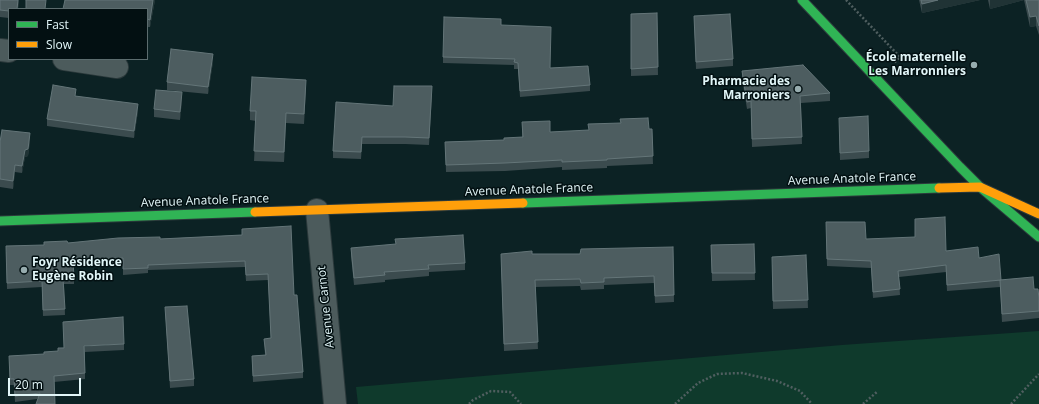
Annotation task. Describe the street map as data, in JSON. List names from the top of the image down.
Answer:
{
  "streets": {
    "street": ["Avenue Anatole France", "Avenue Carnot"]
  },
  "crossings": [
    ["Avenue Anatole France", "Avenue Carnot"]
  ],
  "places": ["École maternelle Les Marronniers", "Pharmacie des Marroniers", "Foyr Résidence Eugène Robin"],
  "legend": ["Fast", "Slow"],
  "scale_bar": "20 m"
}
